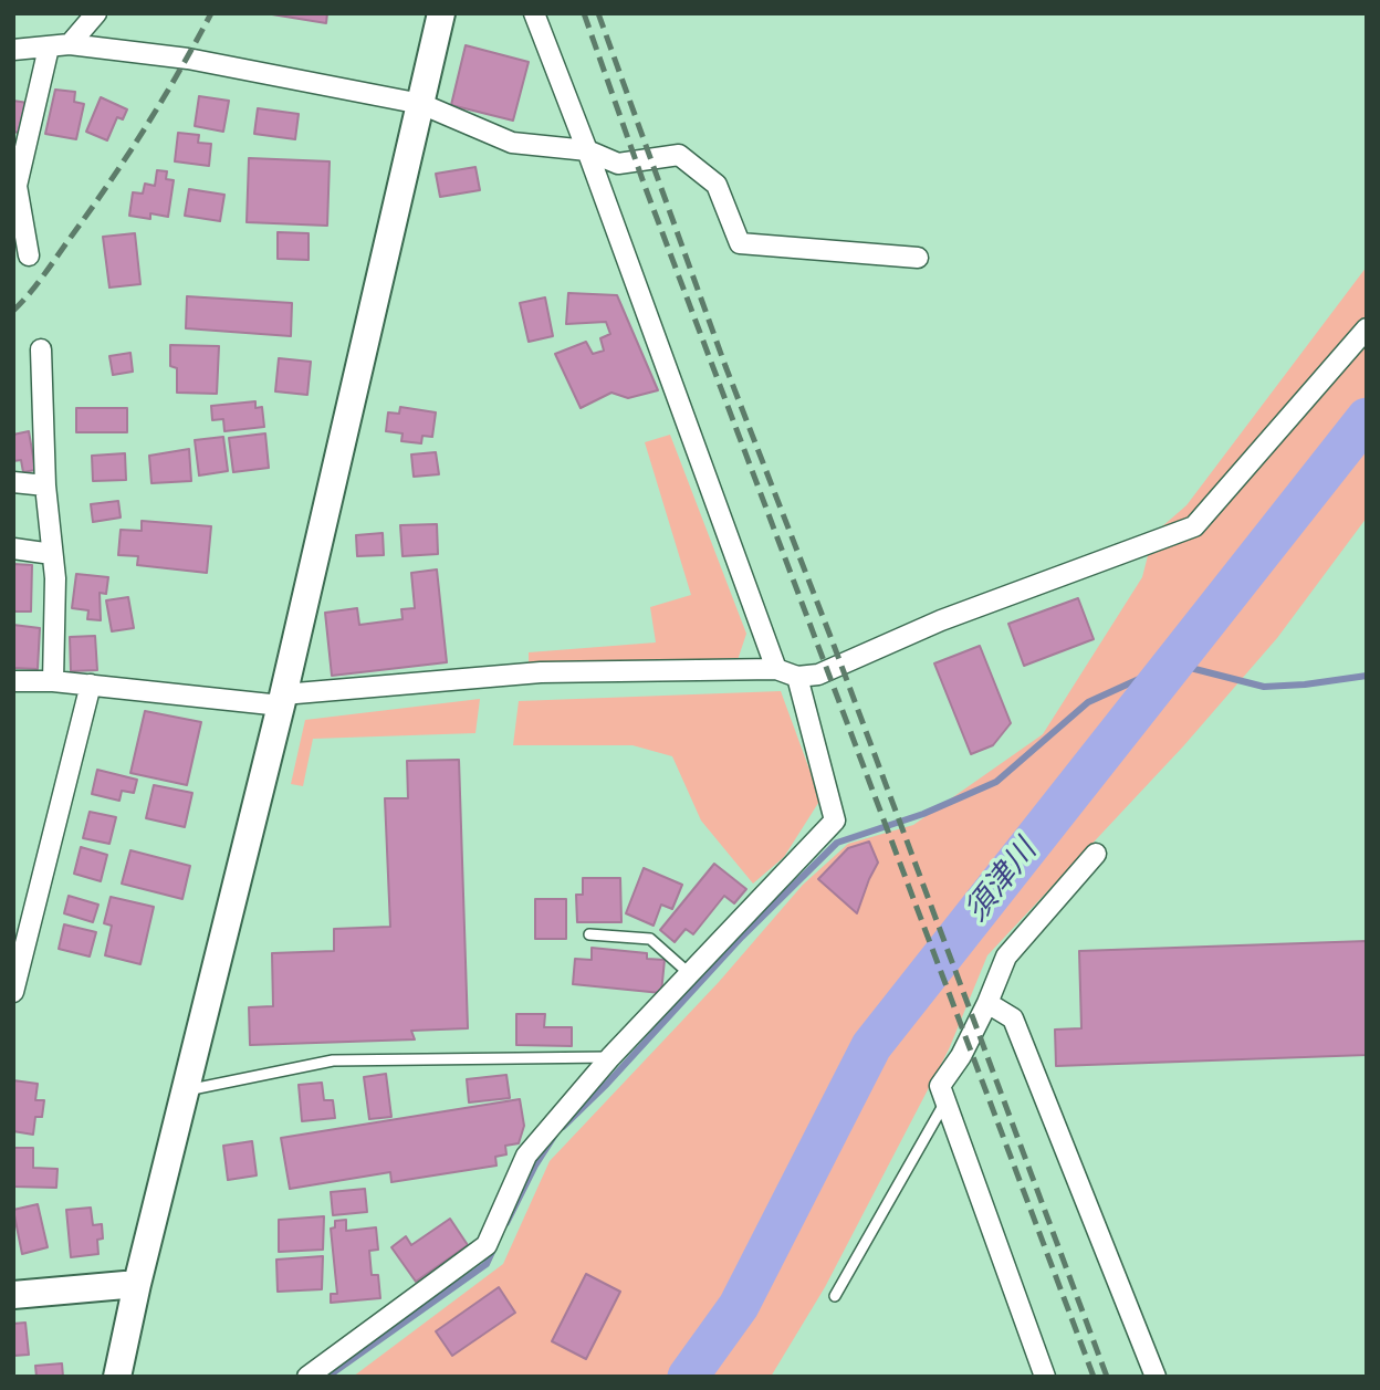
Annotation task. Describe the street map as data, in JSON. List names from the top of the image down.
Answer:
{
  "water": ["須津川"]
}
